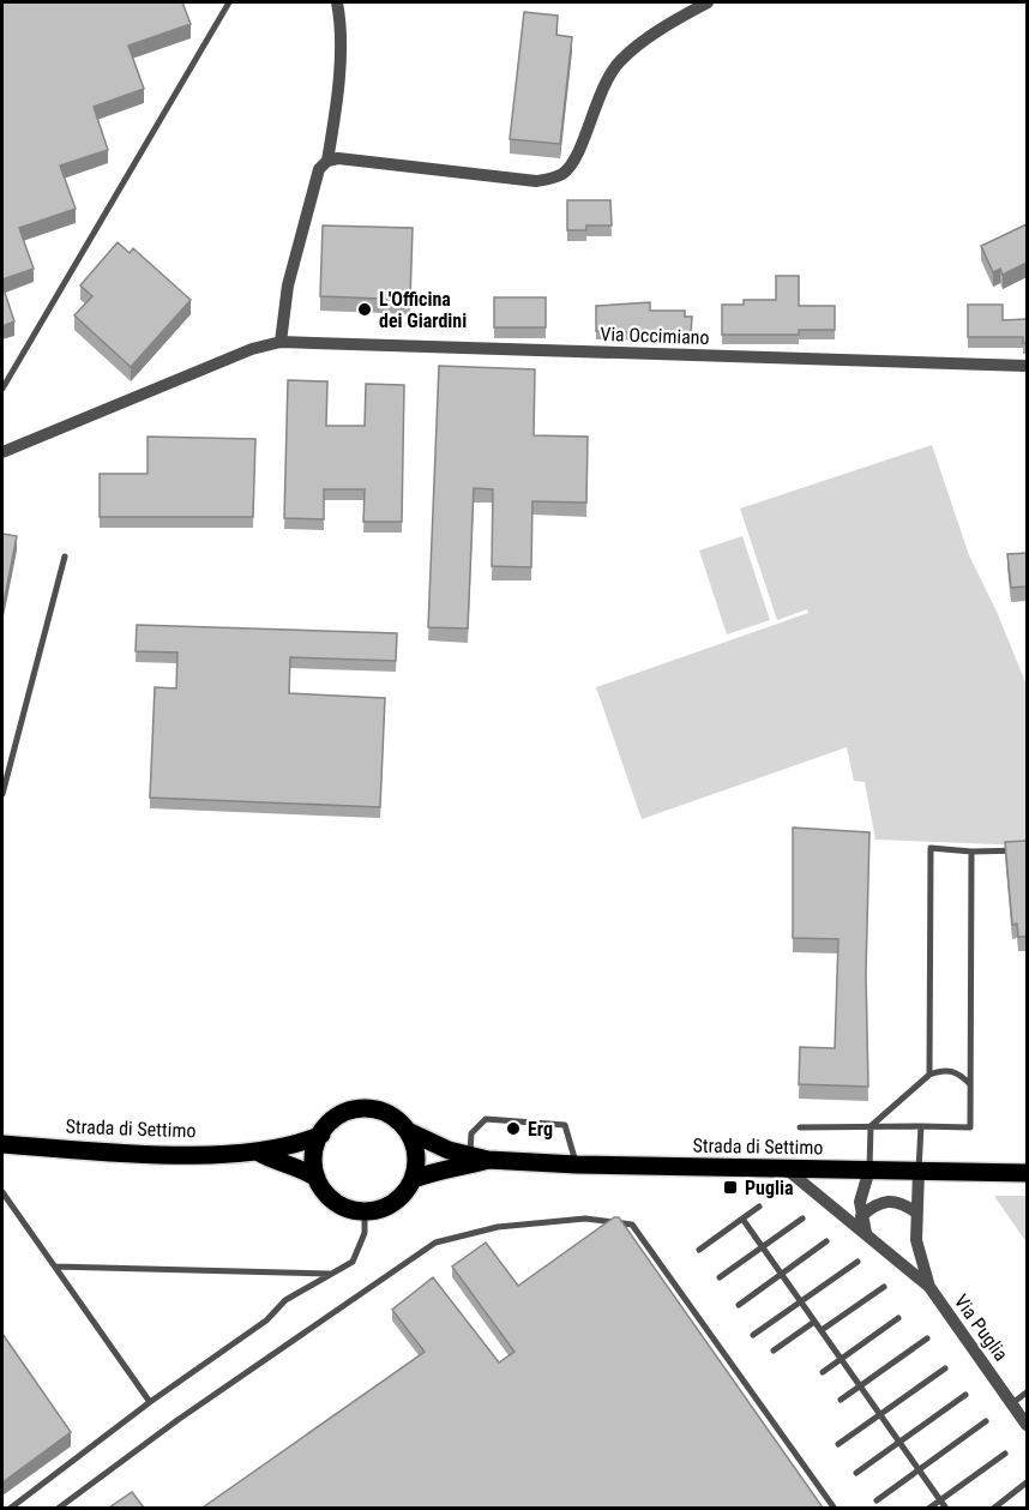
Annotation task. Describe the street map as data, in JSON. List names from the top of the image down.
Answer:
{
  "streets": {
    "main road": ["Strada di Settimo"],
    "street": ["Via Occimiano", "Via Puglia"]
  },
  "crossings": [
    ["Strada di Settimo", "Via Puglia"]
  ],
  "places": {
    "other": ["L'Officina dei Giardini", "Erg"],
    "transit": ["Puglia"]
  }
}
